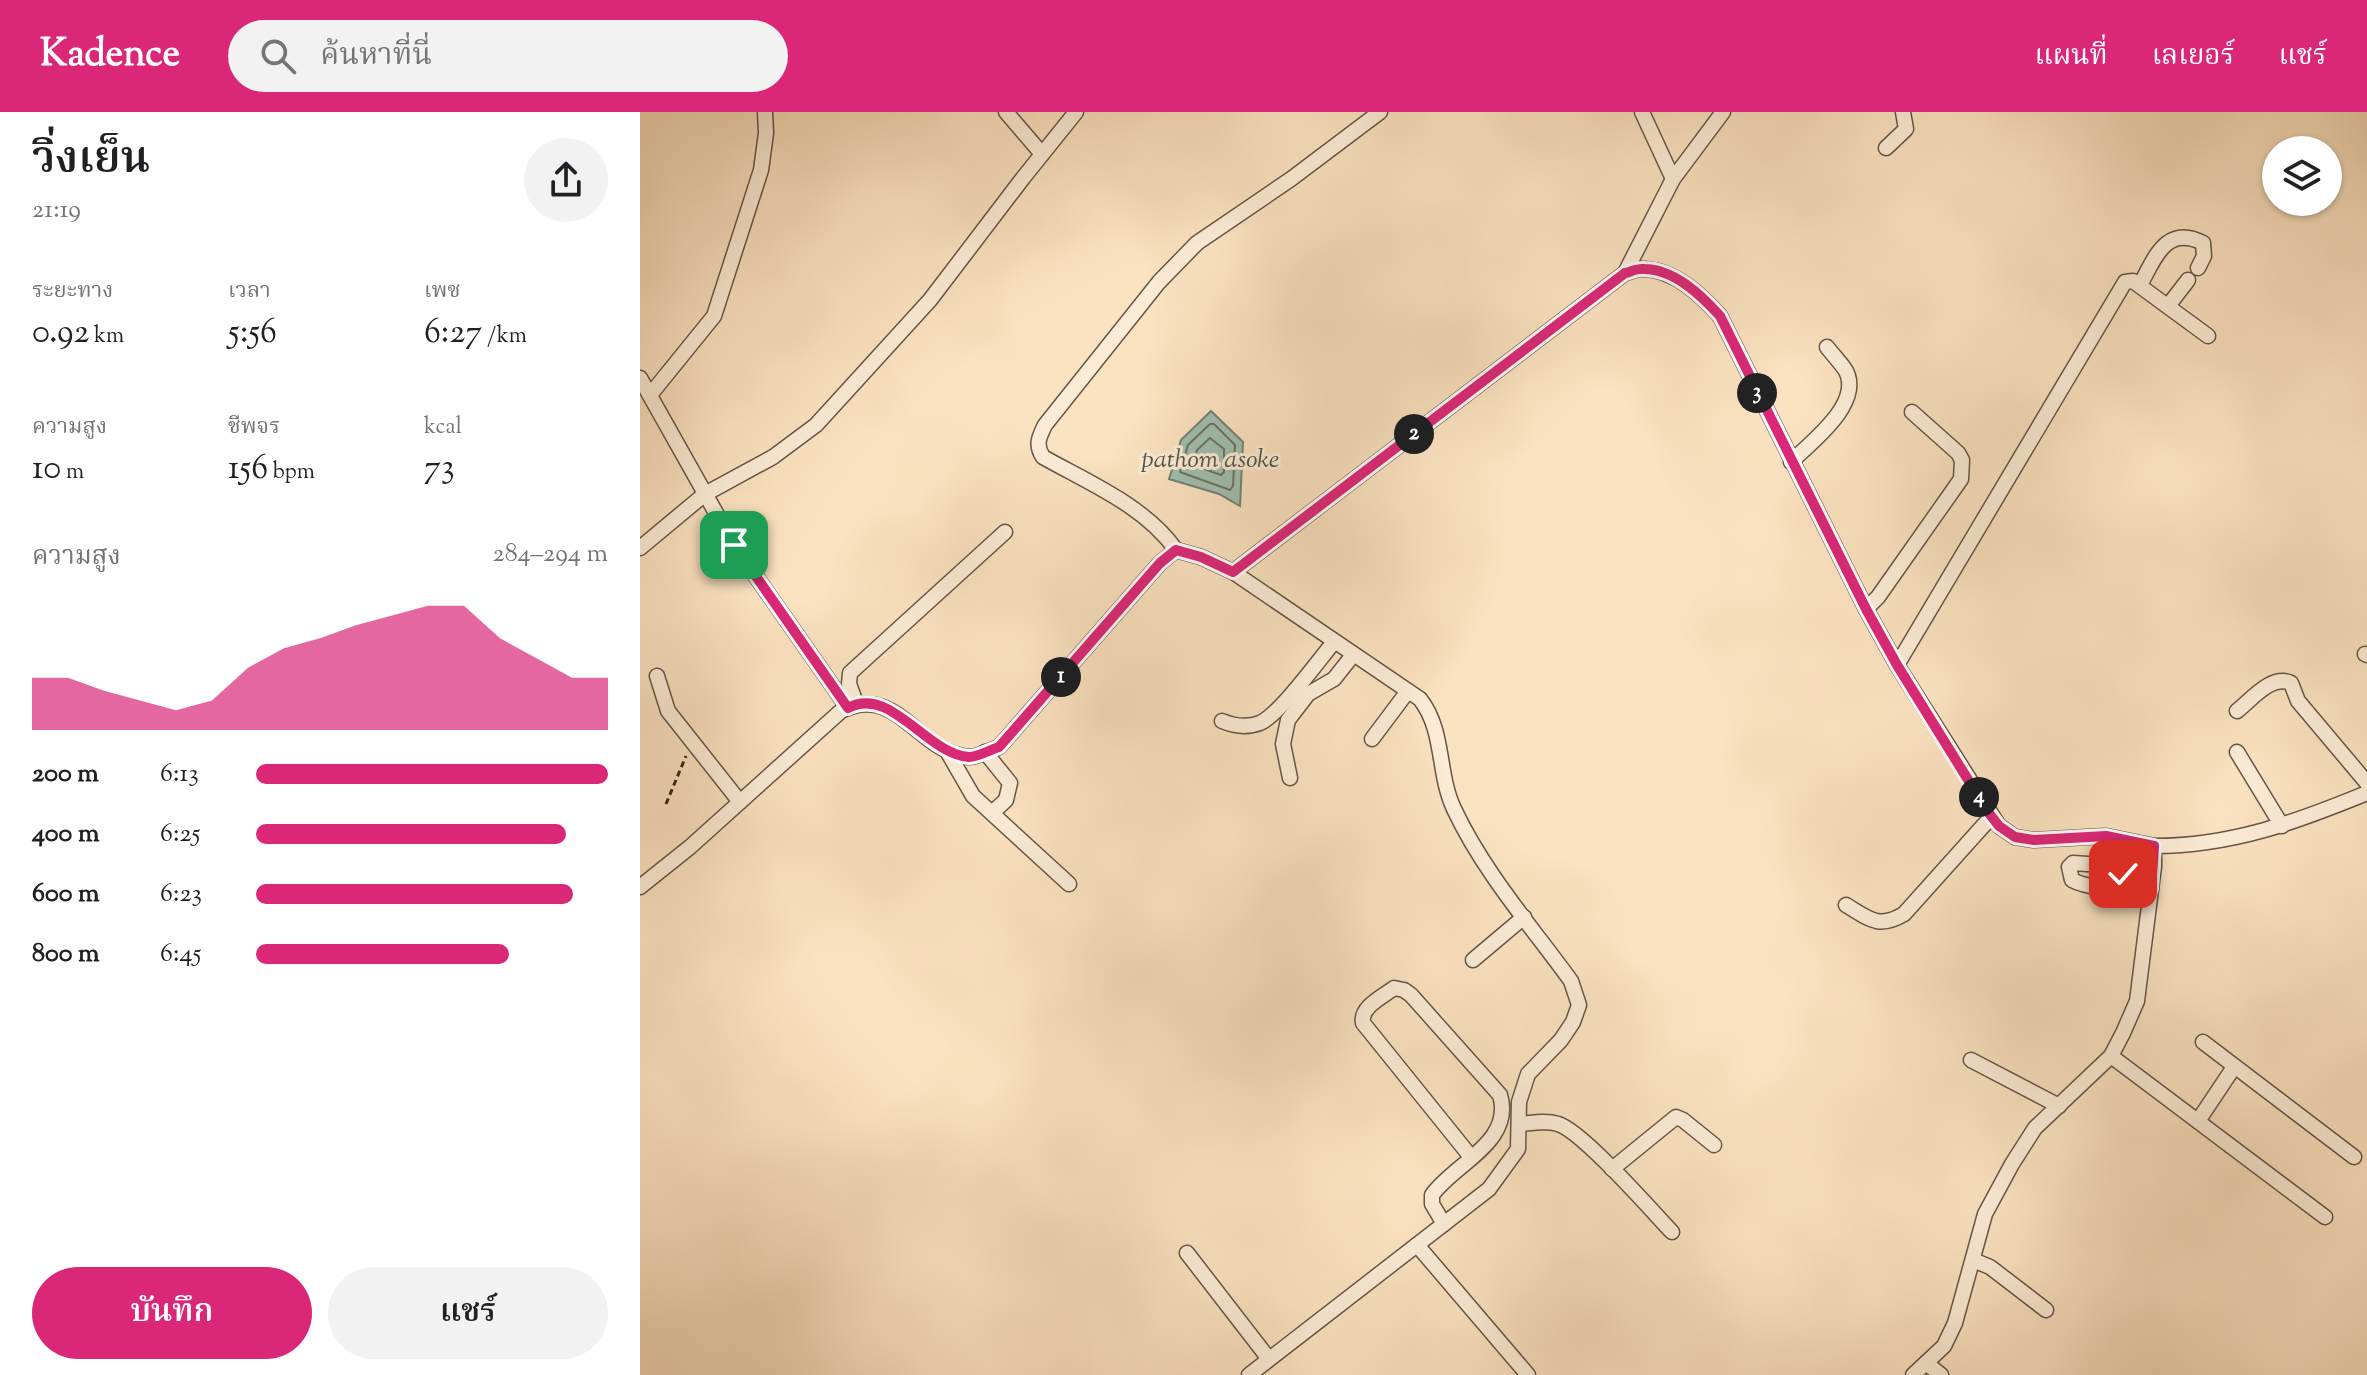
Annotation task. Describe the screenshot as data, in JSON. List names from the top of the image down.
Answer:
{
  "water": ["pathom asoke"],
  "page": {
    "header": "Kadence",
    "search": "ค้นหาที่นี่",
    "nav": ["แผนที่", "เลเยอร์", "แชร์"],
    "heading": ["วิ่งเย็น", "21:19"],
    "stats": [
      ["ระยะทาง", "0.92 km"],
      ["เวลา", "5:56"],
      ["เพซ", "6:27 /km"],
      ["ความสูง", "10 m"],
      ["ชีพจร", "156 bpm"],
      ["kcal", "73"]
    ],
    "pins": [
      "3",
      "2",
      "1",
      "4"
    ],
    "chart": ["ความสูง", "284–294 m"],
    "list": [
      {
        "name": "200 m",
        "note": "6:13"
      },
      {
        "name": "400 m",
        "note": "6:25"
      },
      {
        "name": "600 m",
        "note": "6:23"
      },
      {
        "name": "800 m",
        "note": "6:45"
      }
    ],
    "buttons": ["บันทึก", "แชร์"]
  }
}
